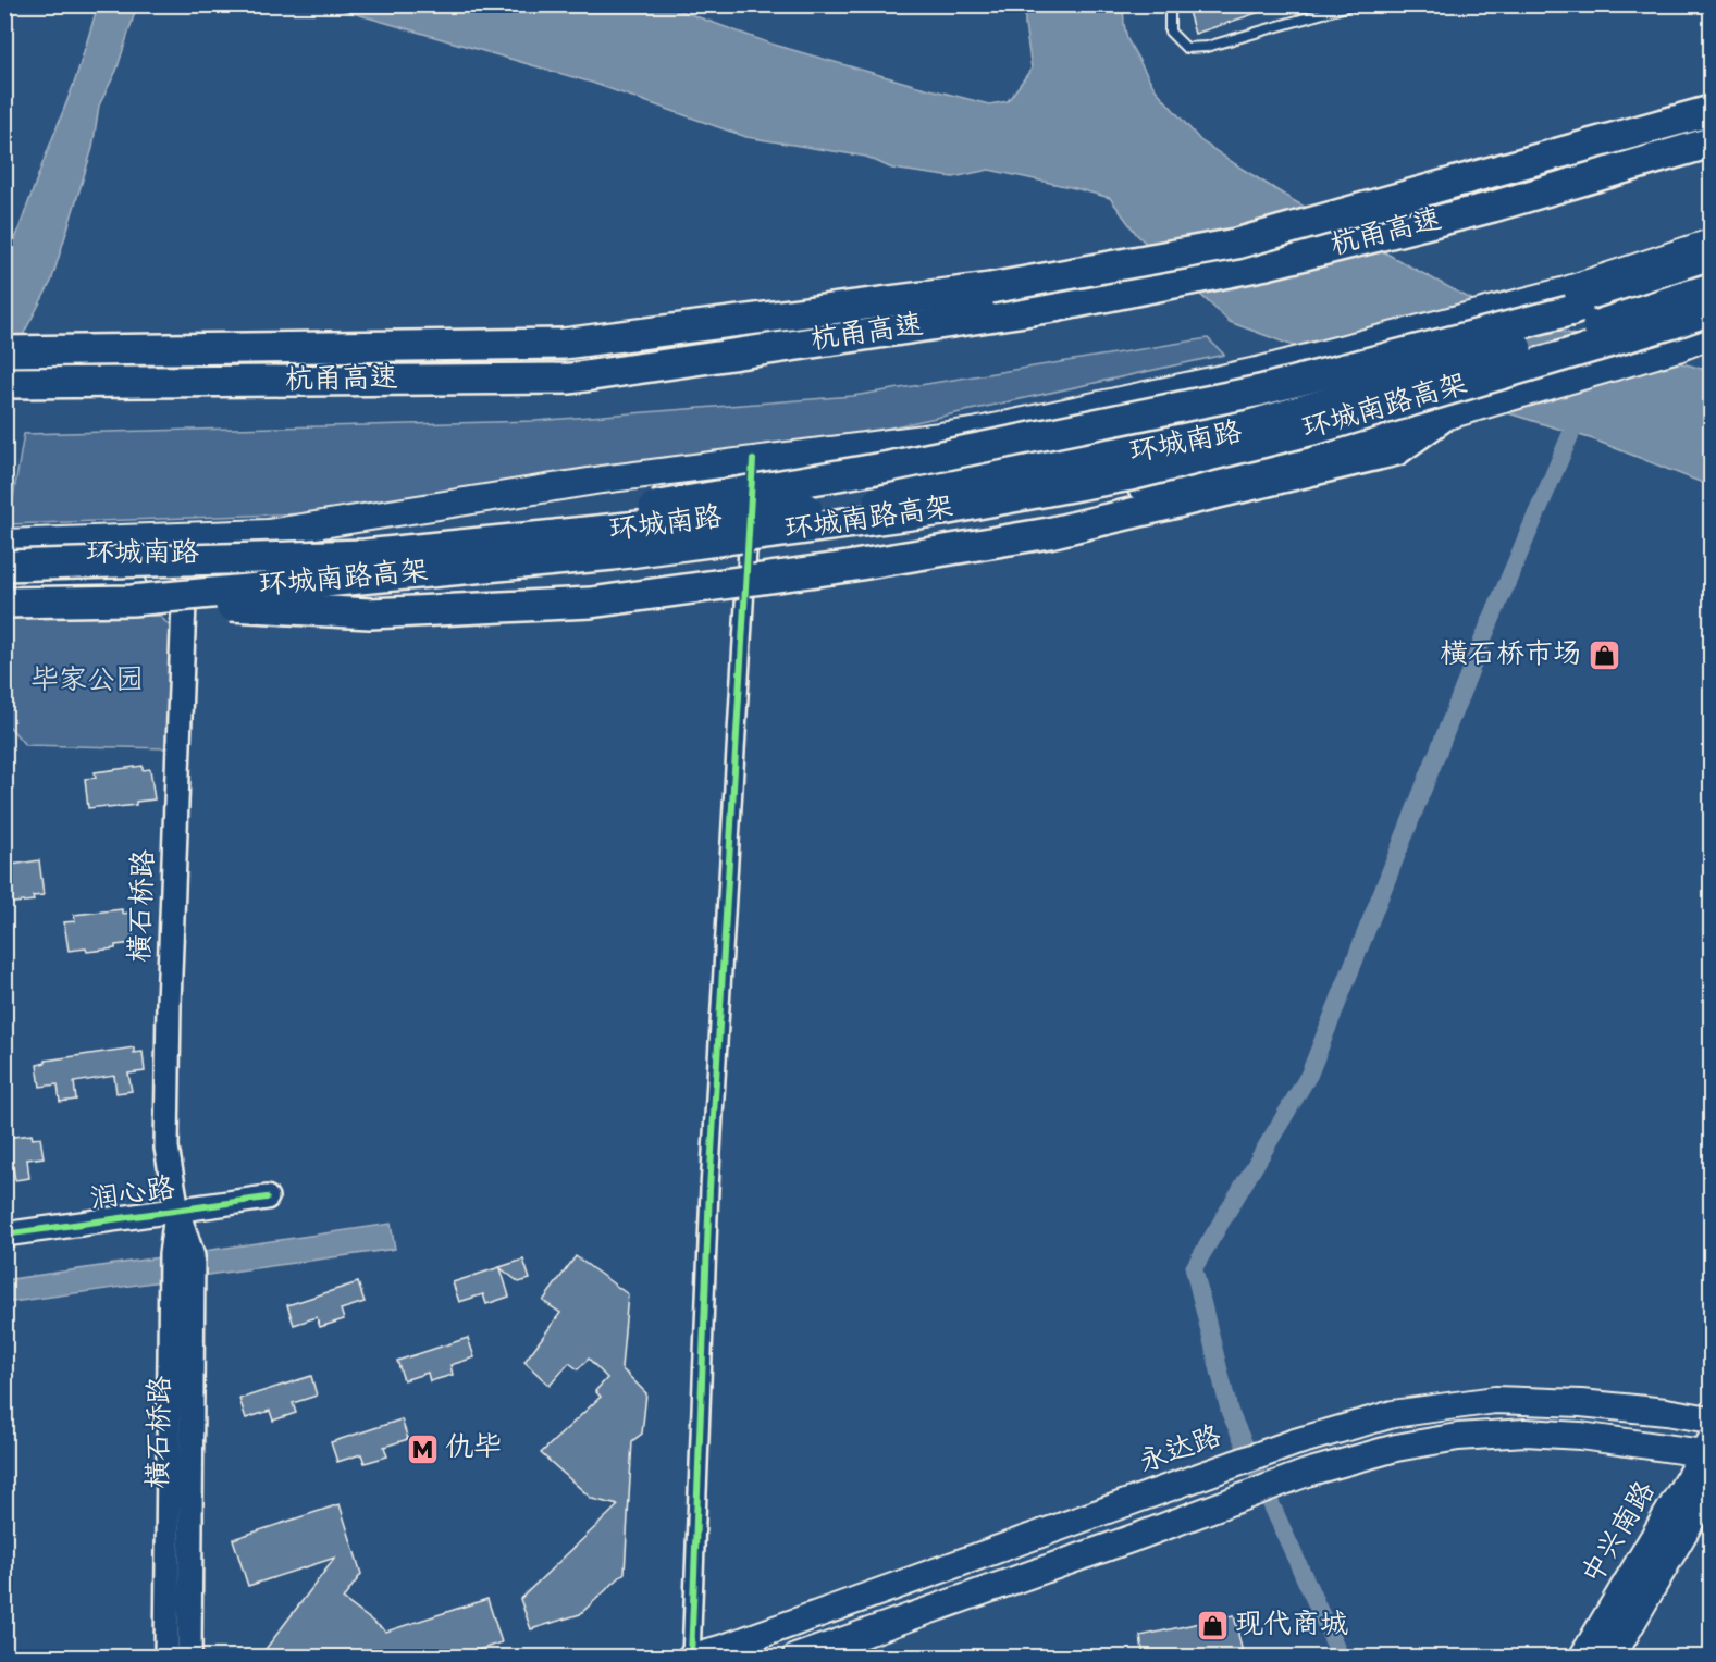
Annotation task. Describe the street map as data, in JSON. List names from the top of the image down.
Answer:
{
  "streets": {
    "highway": ["杭甬高速", "环城南路高架"],
    "main road": [
      "环城南路",
      "横石桥路",
      "润心路",
      "永达路",
      "中兴南路"
    ]
  },
  "crossings": [
    ["横石桥路", "润心路"]
  ],
  "parks": ["毕家公园"],
  "places": {
    "shop": ["横石桥市场", "现代商城"],
    "metro station": ["仇毕"]
  }
}
